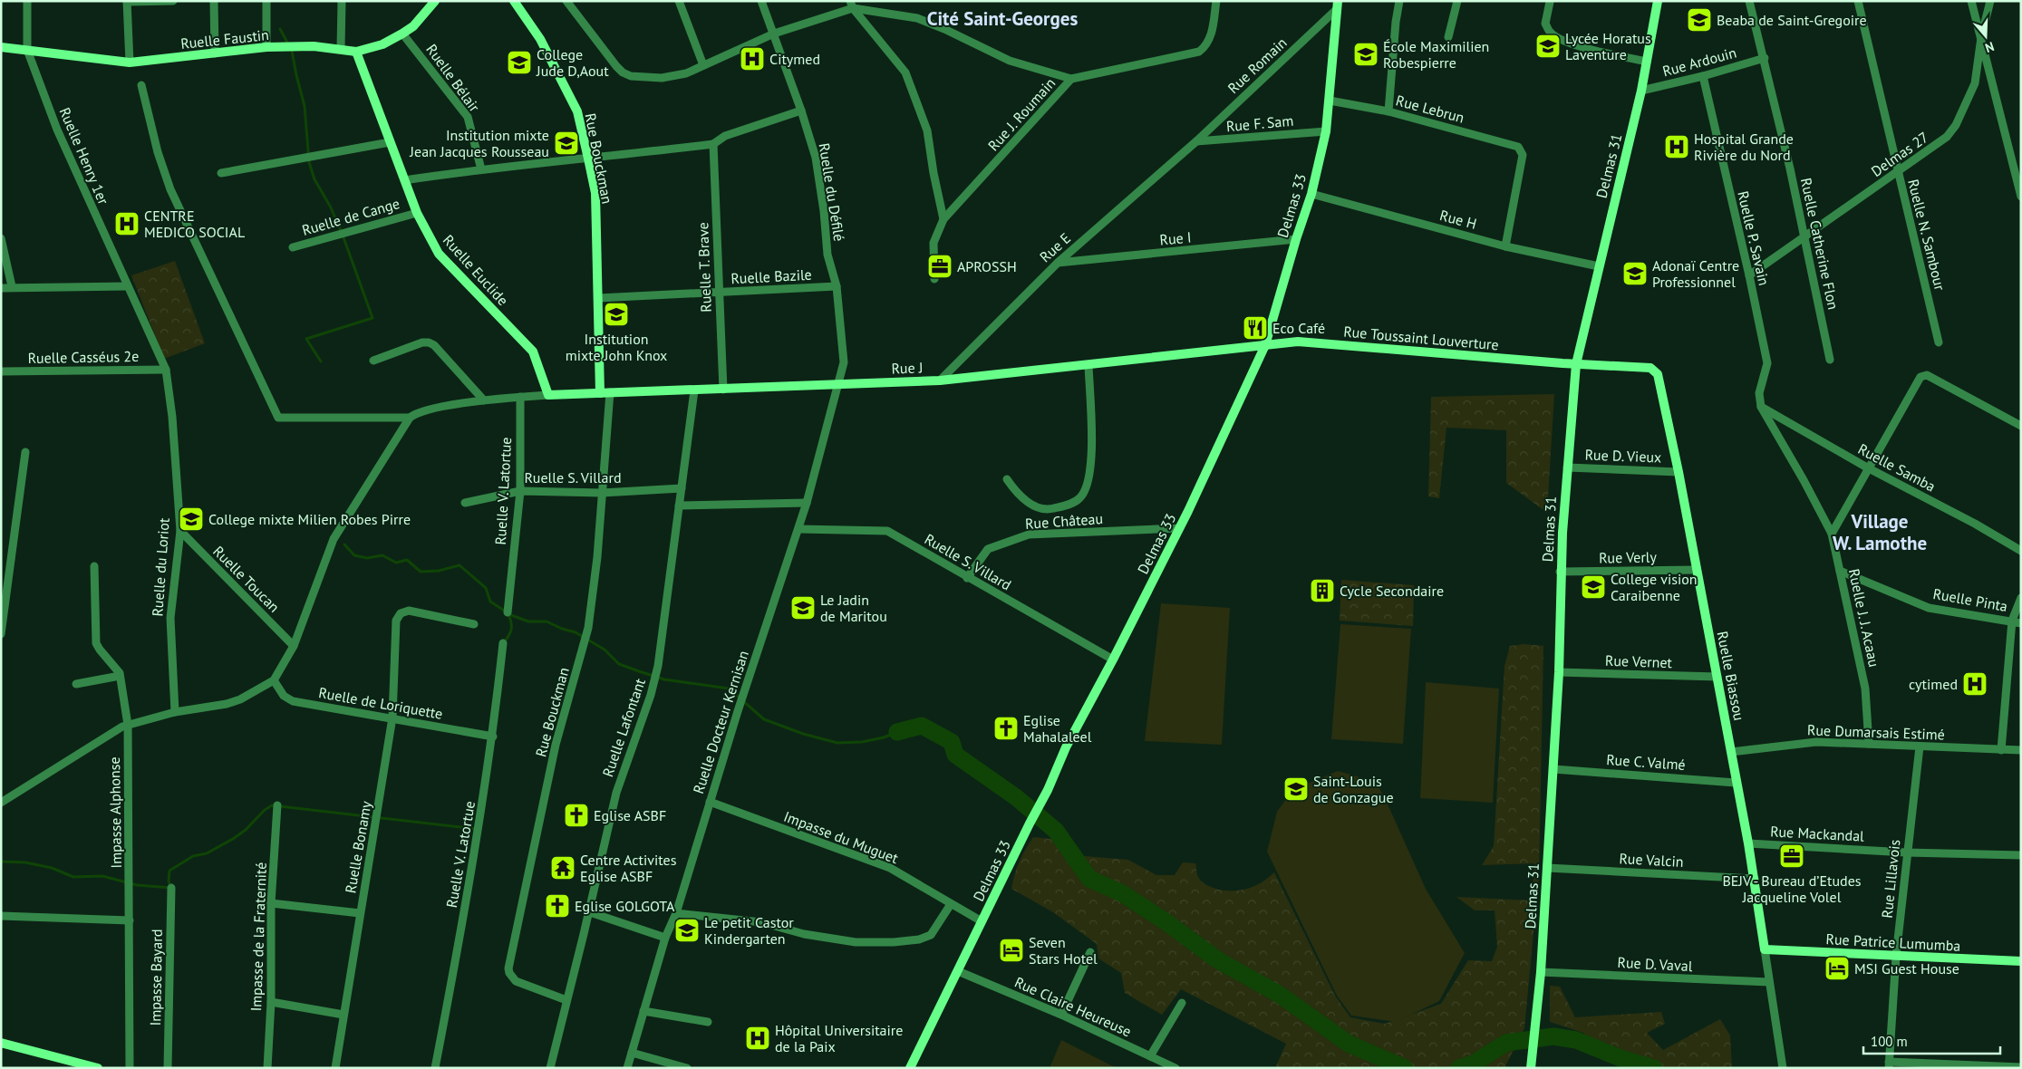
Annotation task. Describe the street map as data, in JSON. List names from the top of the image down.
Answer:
{
  "streets": {
    "street": [
      "Ruelle Faustin",
      "Rue Ardouin",
      "Rue Romain",
      "Ruelle Bélair",
      "Rue Lebrun",
      "Rue J. Roumain",
      "Rue F. Sam",
      "Delmas 27",
      "Ruelle Henry 1er",
      "Rue Bouckman",
      "Delmas 31",
      "Ruelle du Défilé",
      "Delmas 33",
      "Ruelle de Cange",
      "Rue H",
      "Ruelle N. Sambour",
      "Rue I",
      "Ruelle P. Savain",
      "Ruelle Catherine Flon",
      "Rue E",
      "Ruelle T. Brave",
      "Ruelle Euclide",
      "Ruelle Bazile",
      "Rue Toussaint Louverture",
      "Ruelle Casséus 2e",
      "Rue J",
      "Rue D. Vieux",
      "Ruelle Samba",
      "Ruelle S. Villard",
      "Ruelle V. Latortue",
      "Rue Château",
      "Rue Verly",
      "Ruelle du Loriot",
      "Ruelle Toucan",
      "Ruelle Pinta",
      "Ruelle J. J. Acaau",
      "Rue Vernet",
      "Ruelle Biassou",
      "Ruelle de Loriquette",
      "Ruelle Docteur Kernisan",
      "Ruelle Lafontant",
      "Rue Dumarsais Estimé",
      "Rue C. Valmé",
      "Impasse Alphonse",
      "Rue Mackandal",
      "Impasse du Muguet",
      "Ruelle Bonamy",
      "Rue Valcin",
      "Rue Lillavois",
      "Impasse de la Fraternité",
      "Rue Patrice Lumumba",
      "Rue D. Vaval",
      "Impasse Bayard",
      "Rue Claire Heureuse"
    ]
  },
  "crossings": [
    ["Ruelle Faustin", "Ruelle Henry 1er"],
    ["Ruelle Faustin", "Ruelle Euclide"],
    ["Rue Ardouin", "Delmas 31"],
    ["Rue Ardouin", "Ruelle P. Savain"],
    ["Rue Ardouin", "Ruelle Catherine Flon"],
    ["Rue Romain", "Rue F. Sam"],
    ["Rue Romain", "Delmas 33"],
    ["Rue Romain", "Rue E"],
    ["Rue Lebrun", "Delmas 33"],
    ["Rue Lebrun", "Rue H"],
    ["Rue F. Sam", "Delmas 33"],
    ["Rue F. Sam", "Rue E"],
    ["Delmas 27", "Ruelle N. Sambour"],
    ["Delmas 27", "Ruelle P. Savain"],
    ["Delmas 27", "Ruelle Catherine Flon"],
    ["Ruelle Henry 1er", "Ruelle Casséus 2e"],
    ["Ruelle Henry 1er", "Ruelle du Loriot"],
    ["Rue Bouckman", "Ruelle Bazile"],
    ["Rue Bouckman", "Rue J"],
    ["Rue Bouckman", "Ruelle S. Villard"],
    ["Rue Bouckman", "Ruelle Lafontant"],
    ["Delmas 31", "Rue H"],
    ["Delmas 31", "Rue Toussaint Louverture"],
    ["Delmas 31", "Rue D. Vieux"],
    ["Delmas 31", "Rue Verly"],
    ["Delmas 31", "Rue Vernet"],
    ["Delmas 31", "Ruelle Biassou"],
    ["Delmas 31", "Rue C. Valmé"],
    ["Delmas 31", "Rue Valcin"],
    ["Delmas 31", "Rue D. Vaval"],
    ["Ruelle du Défilé", "Ruelle Bazile"],
    ["Ruelle du Défilé", "Rue J"],
    ["Ruelle du Défilé", "Ruelle Docteur Kernisan"],
    ["Delmas 33", "Rue H"],
    ["Delmas 33", "Rue I"],
    ["Delmas 33", "Rue Toussaint Louverture"],
    ["Delmas 33", "Rue J"],
    ["Delmas 33", "Ruelle S. Villard"],
    ["Delmas 33", "Rue Château"],
    ["Delmas 33", "Impasse du Muguet"],
    ["Delmas 33", "Rue Claire Heureuse"],
    ["Ruelle de Cange", "Ruelle Euclide"],
    ["Rue I", "Rue E"],
    ["Ruelle P. Savain", "Ruelle Samba"],
    ["Ruelle P. Savain", "Ruelle J. J. Acaau"],
    ["Rue E", "Rue J"],
    ["Ruelle T. Brave", "Ruelle Bazile"],
    ["Ruelle T. Brave", "Rue J"],
    ["Ruelle Euclide", "Rue J"],
    ["Rue Toussaint Louverture", "Rue J"],
    ["Rue Toussaint Louverture", "Ruelle Biassou"],
    ["Ruelle Casséus 2e", "Ruelle du Loriot"],
    ["Rue J", "Ruelle Docteur Kernisan"],
    ["Rue J", "Ruelle Lafontant"],
    ["Rue D. Vieux", "Ruelle Biassou"],
    ["Ruelle Samba", "Ruelle J. J. Acaau"],
    ["Ruelle S. Villard", "Ruelle V. Latortue"],
    ["Ruelle S. Villard", "Rue Château"],
    ["Ruelle S. Villard", "Ruelle Docteur Kernisan"],
    ["Ruelle S. Villard", "Ruelle Lafontant"],
    ["Ruelle V. Latortue", "Ruelle de Loriquette"],
    ["Rue Verly", "Ruelle Biassou"],
    ["Ruelle du Loriot", "Ruelle Toucan"],
    ["Ruelle Pinta", "Ruelle J. J. Acaau"],
    ["Ruelle J. J. Acaau", "Rue Dumarsais Estimé"],
    ["Rue Vernet", "Ruelle Biassou"],
    ["Ruelle Biassou", "Rue Dumarsais Estimé"],
    ["Ruelle Biassou", "Rue C. Valmé"],
    ["Ruelle Biassou", "Rue Mackandal"],
    ["Ruelle Biassou", "Rue Valcin"],
    ["Ruelle Biassou", "Rue Patrice Lumumba"],
    ["Ruelle Biassou", "Rue D. Vaval"],
    ["Ruelle de Loriquette", "Ruelle Bonamy"],
    ["Ruelle Docteur Kernisan", "Impasse du Muguet"],
    ["Rue Dumarsais Estimé", "Rue Lillavois"],
    ["Rue Mackandal", "Rue Lillavois"],
    ["Rue Lillavois", "Rue Patrice Lumumba"]
  ],
  "districts": ["Cité Saint-Georges", "Village W. Lamothe"],
  "places": {
    "school or university": [
      "Beaba de Saint-Gregoire",
      "Lycée Horatus Laventure",
      "École Maximilien Robespierre",
      "College Jude D,Aout",
      "Institution mixte Jean Jacques Rousseau",
      "Adonaï Centre Professionnel",
      "Institution mixte John Knox",
      "College mixte Milien Robes Pirre",
      "College vision Caraibenne",
      "Le Jadin de Maritou",
      "Saint-Louis de Gonzague",
      "Le petit Castor Kindergarten"
    ],
    "hospital": [
      "Citymed",
      "Hospital Grande Rivière du Nord",
      "CENTRE MEDICO SOCIAL",
      "cytimed",
      "Hôpital Universitaire de la Paix"
    ],
    "office": ["APROSSH", "BEJV - Bureau d’Etudes Jacqueline Volel"],
    "restaurant": ["Eco Café"],
    "building": ["Cycle Secondaire"],
    "church": ["Eglise Mahalaleel", "Eglise ASBF", "Eglise GOLGOTA"],
    "temple": ["Centre Activites Eglise ASBF"],
    "hotel": ["Seven Stars Hotel", "MSI Guest House"]
  },
  "scale_bar": "100 m",
  "north": "bottom"
}
